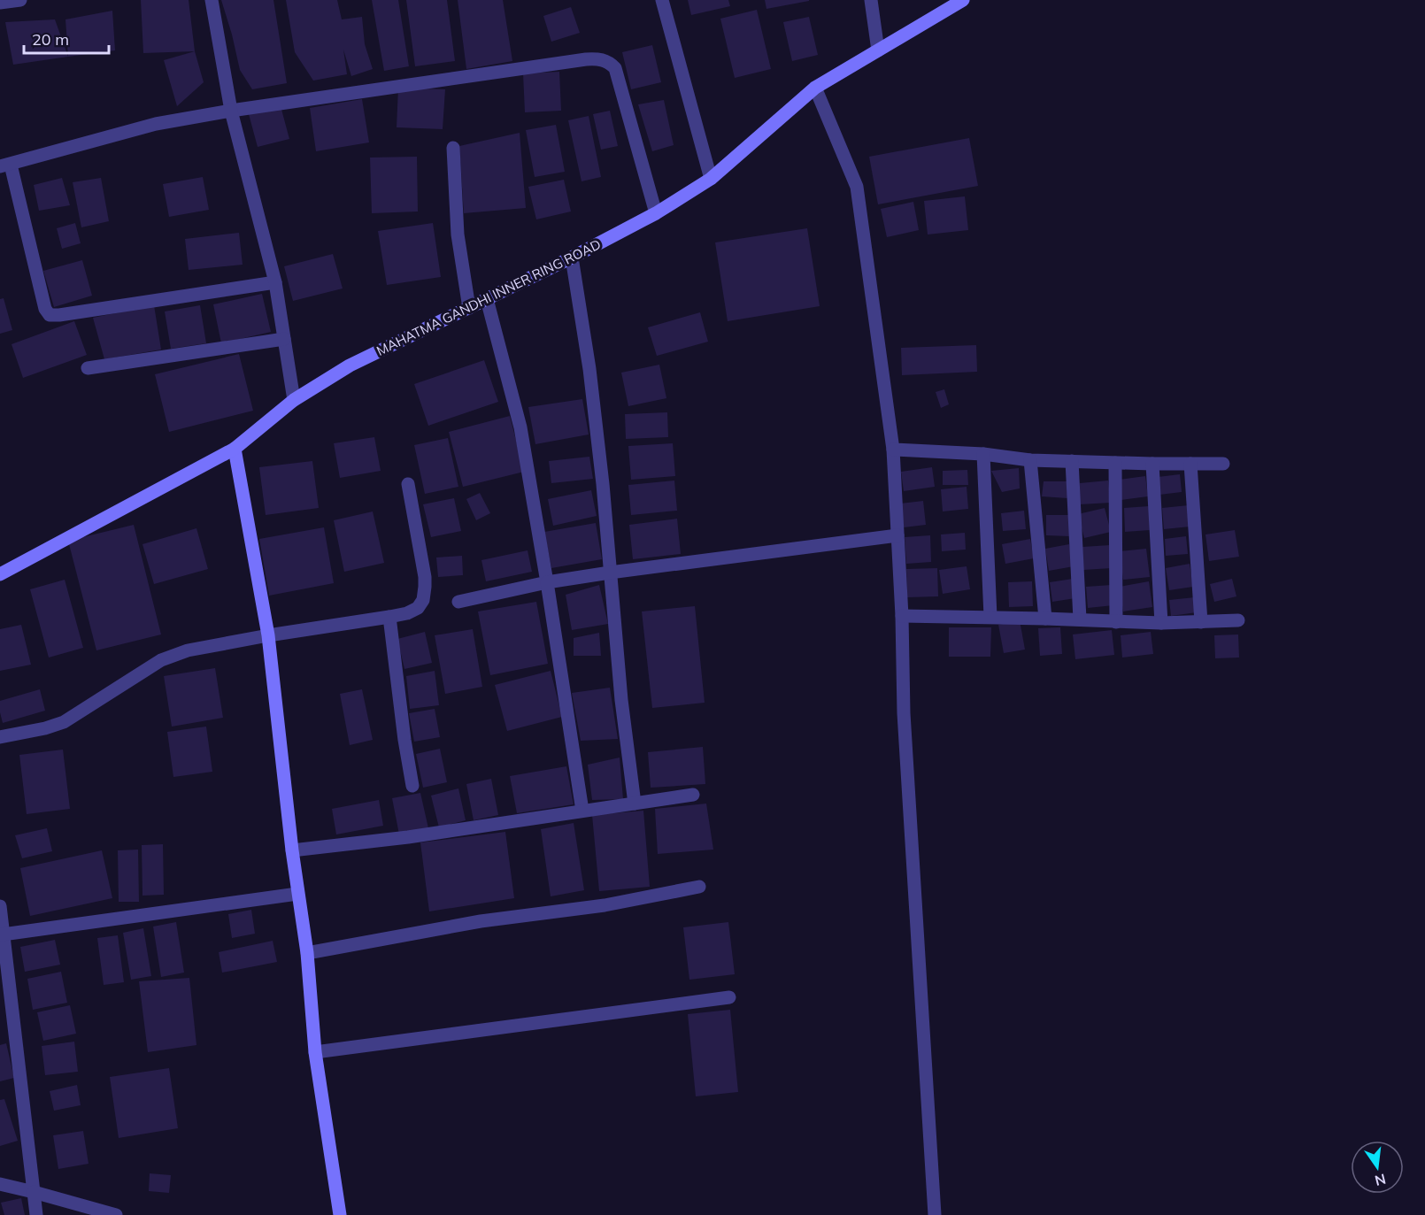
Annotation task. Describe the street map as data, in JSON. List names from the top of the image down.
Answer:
{
  "streets": {
    "main road": ["MAHATMA GANDHI INNER RING ROAD"]
  },
  "scale_bar": "20 m",
  "north": "bottom"
}
